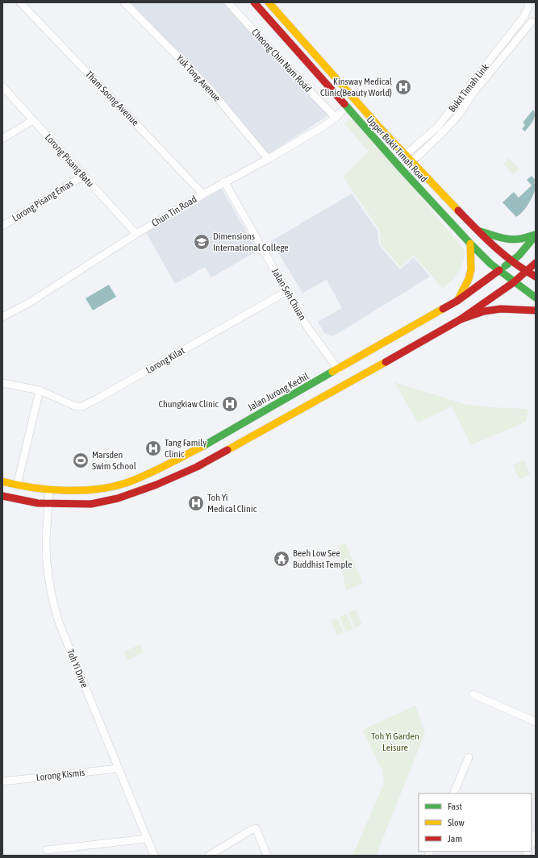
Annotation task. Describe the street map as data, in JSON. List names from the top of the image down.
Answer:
{
  "streets": {
    "main road": ["Upper Bukit Timah Road", "Jalan Jurong Kechil"],
    "street": [
      "Cheong Chin Nam Road",
      "Yuk Tong Avenue",
      "Bukit Timah Link",
      "Tham Soong Avenue",
      "Lorong Pisang Batu",
      "Lorong Pisang Emas",
      "Chun Tin Road",
      "Jalan Seh Chuan",
      "Lorong Kilat",
      "Toh Yi Drive",
      "Lorong Kismis"
    ]
  },
  "crossings": [
    ["Cheong Chin Nam Road", "Chun Tin Road"],
    ["Yuk Tong Avenue", "Chun Tin Road"],
    ["Bukit Timah Link", "Upper Bukit Timah Road"],
    ["Tham Soong Avenue", "Chun Tin Road"],
    ["Upper Bukit Timah Road", "Chun Tin Road"],
    ["Upper Bukit Timah Road", "Jalan Jurong Kechil"],
    ["Lorong Pisang Batu", "Lorong Pisang Emas"],
    ["Lorong Pisang Batu", "Chun Tin Road"],
    ["Chun Tin Road", "Jalan Seh Chuan"],
    ["Jalan Seh Chuan", "Lorong Kilat"],
    ["Jalan Seh Chuan", "Jalan Jurong Kechil"],
    ["Jalan Jurong Kechil", "Toh Yi Drive"],
    ["Toh Yi Drive", "Lorong Kismis"]
  ],
  "parks": ["Toh Yi Garden Leisure"],
  "places": {
    "hospital": [
      "Kinsway Medical Clinic(Beauty World)",
      "Chungkiaw Clinic",
      "Tang Family Clinic",
      "Toh Yi Medical Clinic"
    ],
    "school or university": ["Dimensions International College"],
    "sports": ["Marsden Swim School"],
    "temple": ["Beeh Low See Buddhist Temple"]
  },
  "legend": ["Fast", "Slow", "Jam"]
}
